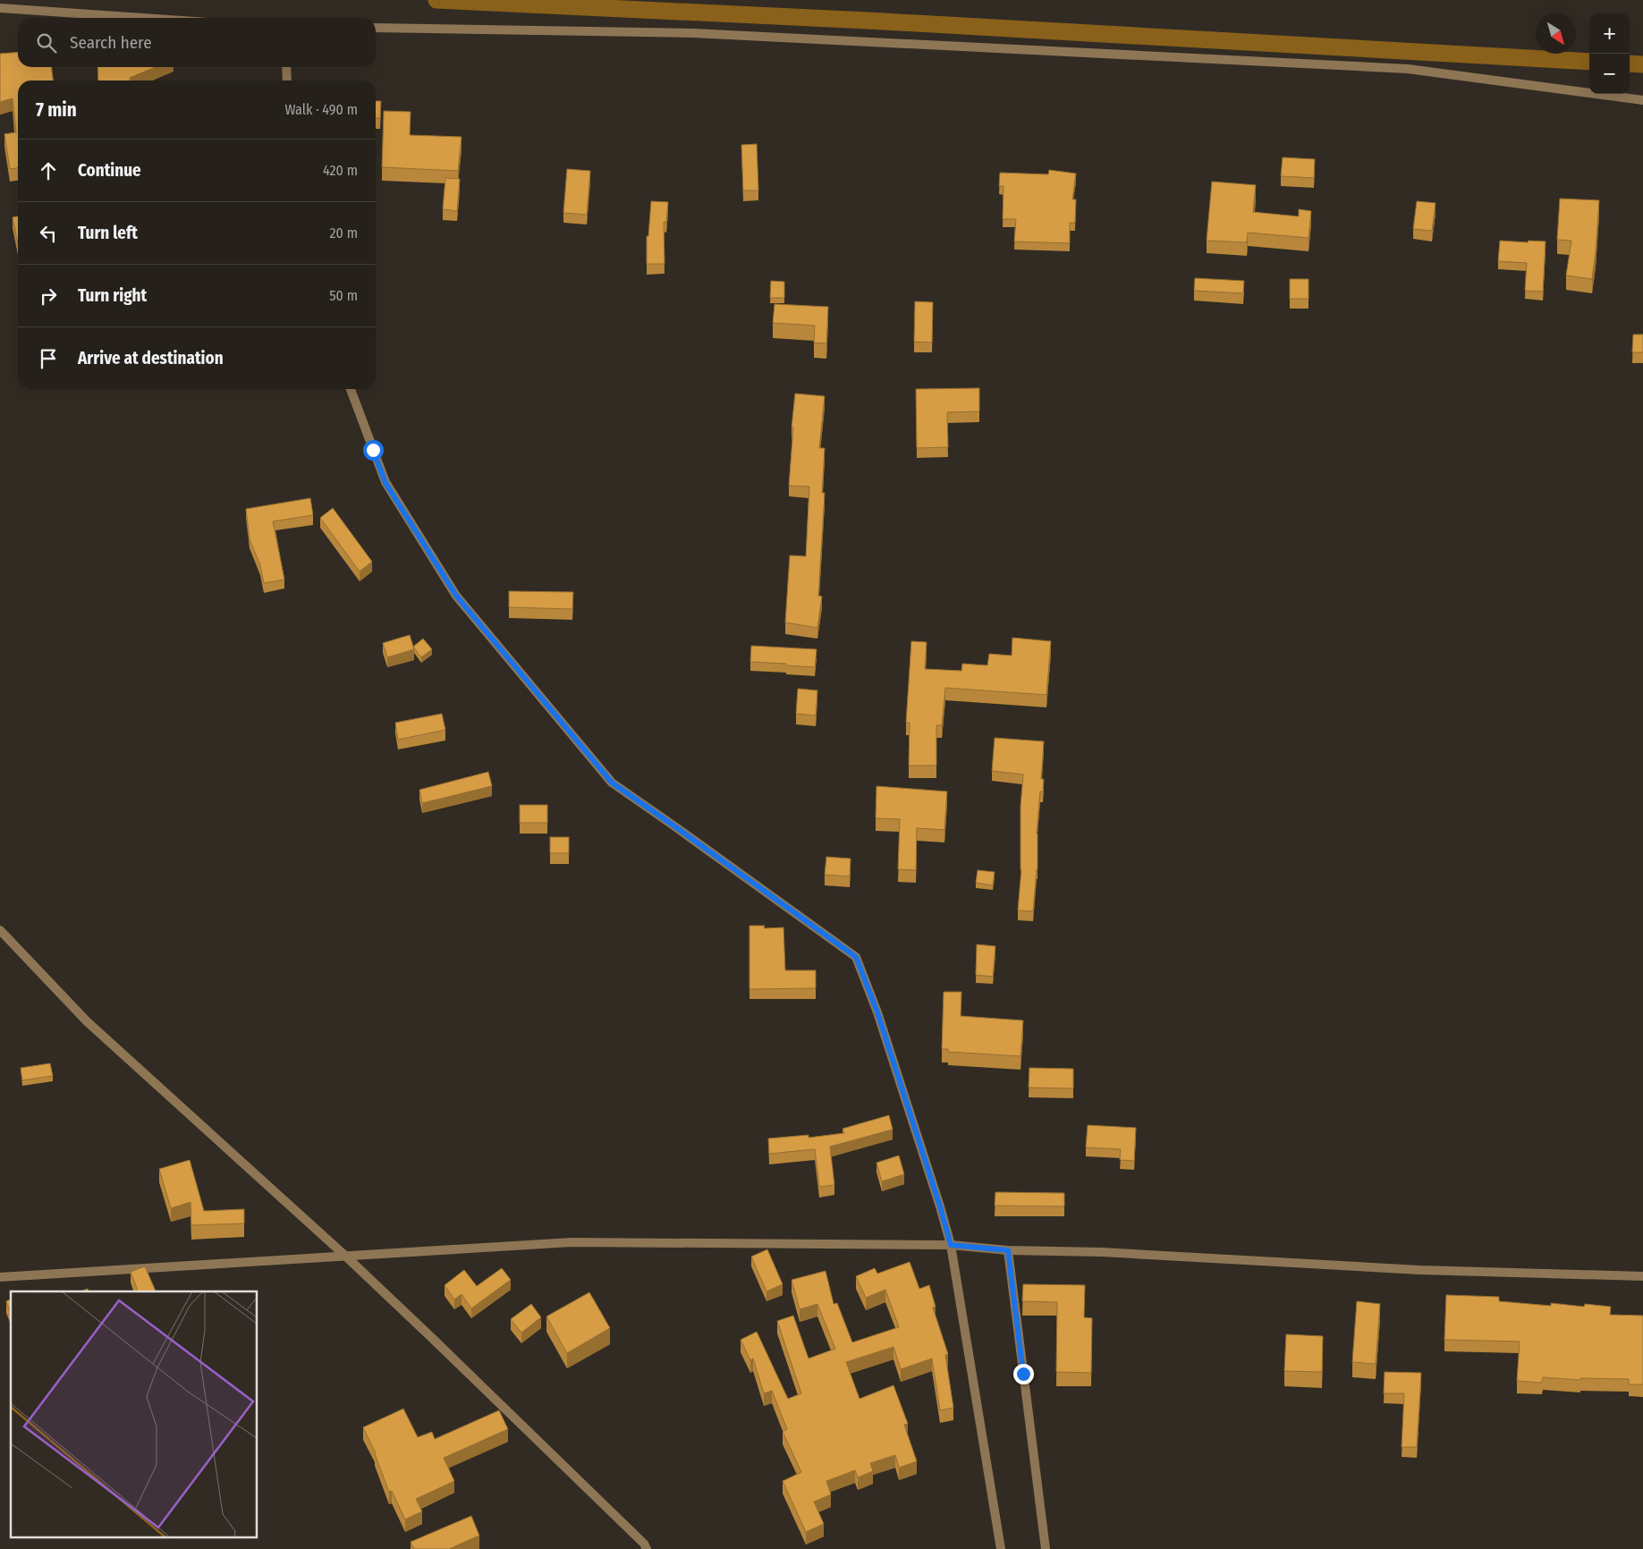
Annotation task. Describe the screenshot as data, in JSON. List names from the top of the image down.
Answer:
{
  "north": "bottom right",
  "page": {
    "map_buttons": ["+", "−"],
    "search": "Search here",
    "heading": ["7 min", "Walk · 490 m"],
    "list": [
      ["Continue", "420 m"],
      ["Turn left", "20 m"],
      ["Turn right", "50 m"],
      "Arrive at destination"
    ]
  }
}
